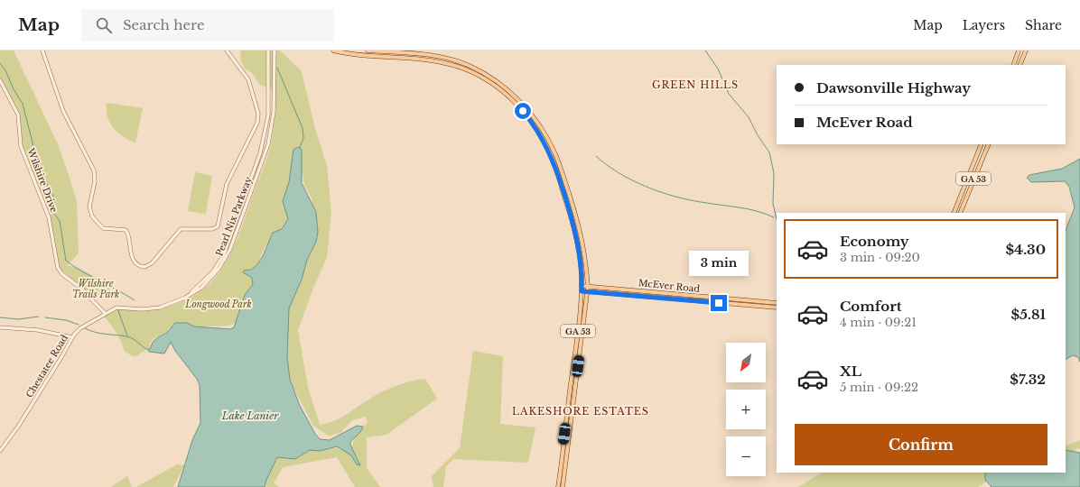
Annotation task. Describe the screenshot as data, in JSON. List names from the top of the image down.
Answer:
{
  "streets": {
    "main road": ["GA 53", "McEver Road"],
    "street": ["Wilshire Drive", "Pearl Nix Parkway", "Chestatee Road"]
  },
  "crossings": [
    ["GA 53", "McEver Road"],
    ["Wilshire Drive", "Chestatee Road"],
    ["Pearl Nix Parkway", "Chestatee Road"]
  ],
  "districts": ["GREEN HILLS", "LAKESHORE ESTATES"],
  "water": ["Lake Lanier"],
  "parks": ["Wilshire Trails Park", "Longwood Park"],
  "north": "bottom left",
  "page": {
    "header": "Map",
    "search": "Search here",
    "nav": ["Map", "Layers", "Share"],
    "banner": ["Dawsonville Highway", "McEver Road"],
    "list": [
      {
        "name": "Economy",
        "note": "3 min · 09:20",
        "value": "$4.30"
      },
      {
        "name": "Comfort",
        "note": "4 min · 09:21",
        "value": "$5.81"
      },
      {
        "name": "XL",
        "note": "5 min · 09:22",
        "value": "$7.32"
      }
    ],
    "bubble": "3 min",
    "map_buttons": ["+", "−"],
    "buttons": "Confirm"
  }
}
